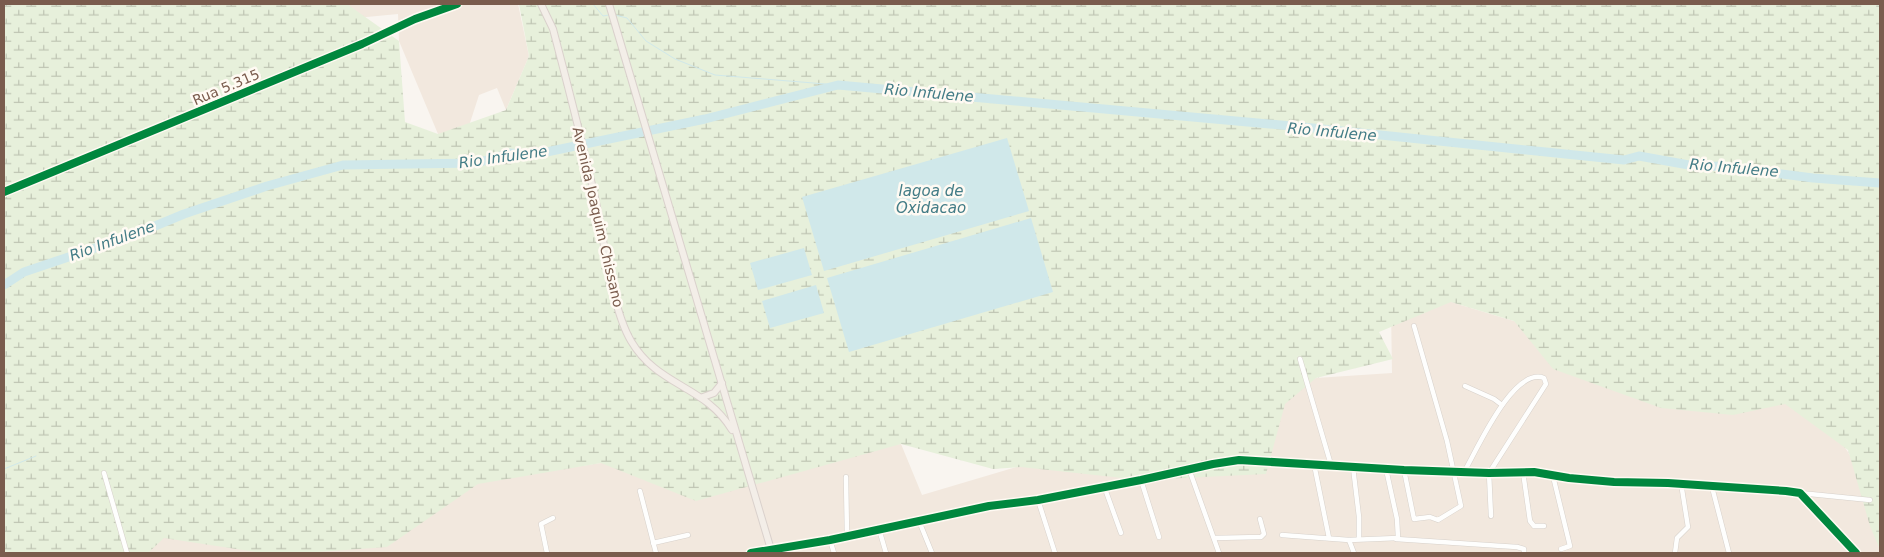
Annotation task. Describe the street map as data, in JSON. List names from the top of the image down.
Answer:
{
  "streets": {
    "main road": ["Avenida Joaquim Chissano"],
    "street": ["Rua 5.315"]
  },
  "water": ["Rio Infulene", "lagoa de Oxidacao"]
}
